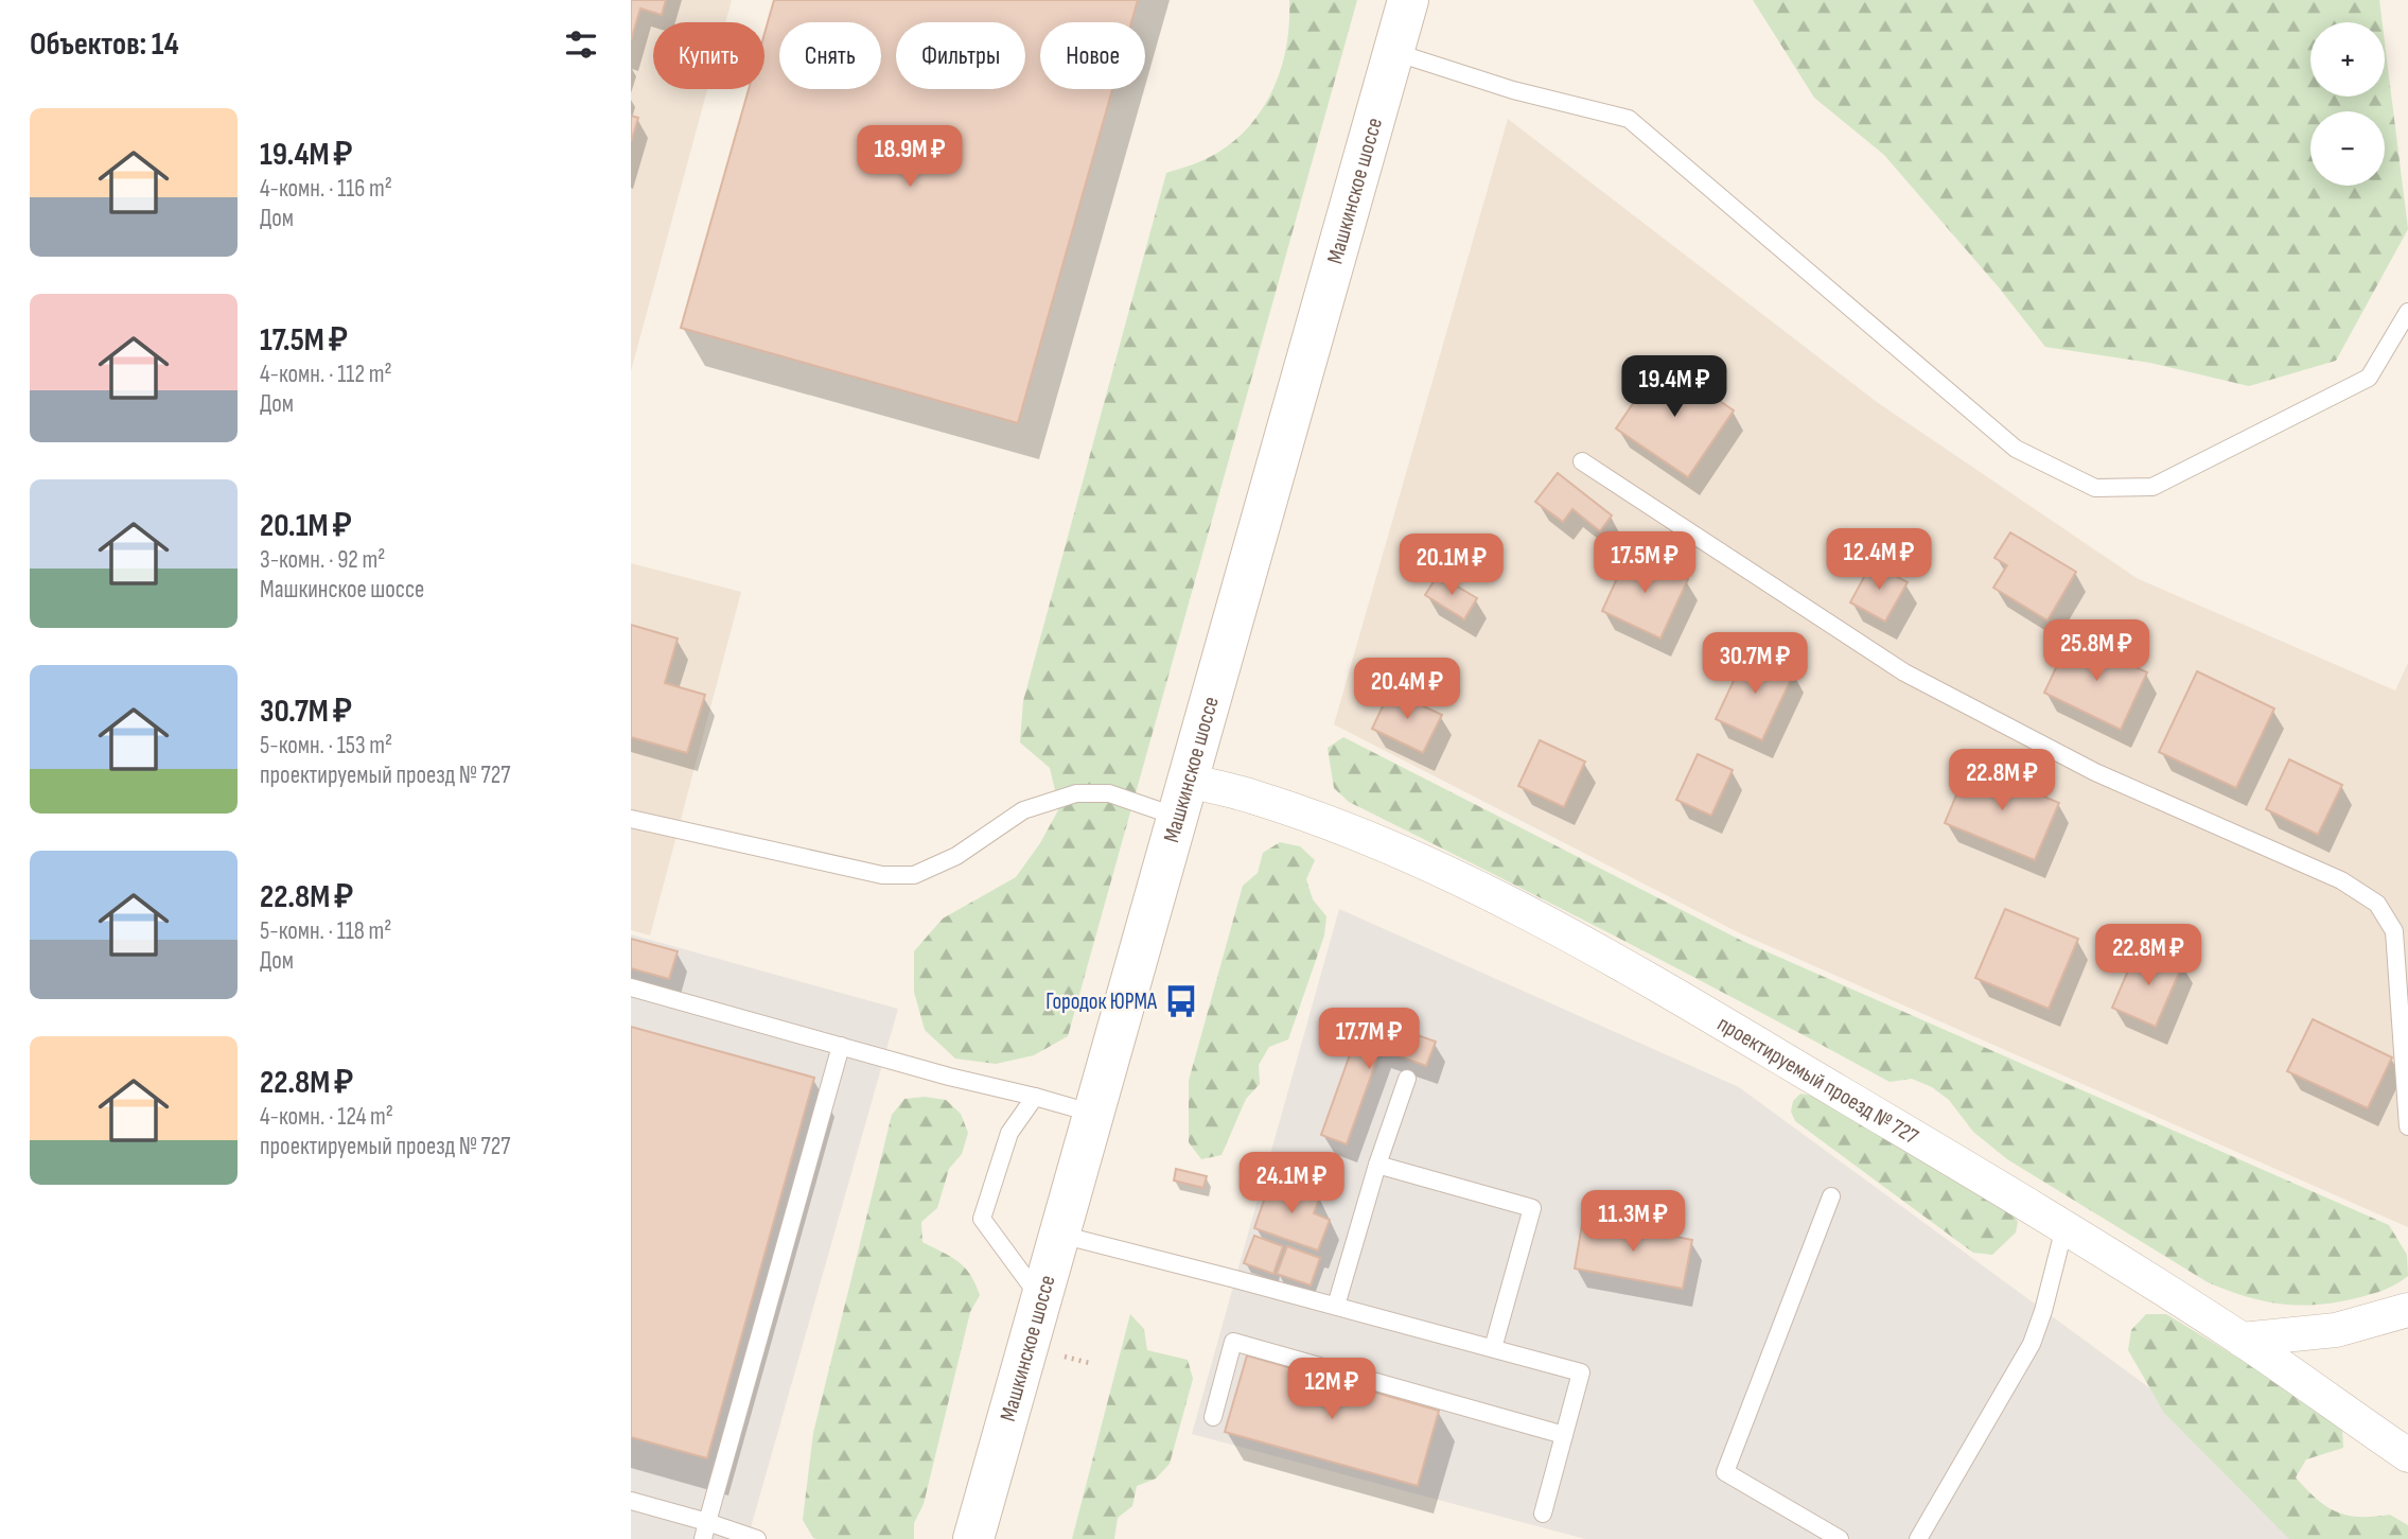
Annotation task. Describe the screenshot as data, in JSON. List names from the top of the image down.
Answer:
{
  "streets": {
    "main road": ["Машкинское шоссе"],
    "street": ["проектируемый проезд № 727"]
  },
  "crossings": [
    ["Машкинское шоссе", "проектируемый проезд № 727"]
  ],
  "places": {
    "bus stop": ["Городок ЮРМА"]
  },
  "page": {
    "heading": "Объектов: 14",
    "map_buttons": ["+", "−"],
    "chip": [
      "Купить",
      "Снять",
      "Фильтры",
      "Новое"
    ],
    "list": [
      {
        "name": "19.4M ₽",
        "note": "4-комн. · 116 m² · Дом"
      },
      {
        "name": "17.5M ₽",
        "note": "4-комн. · 112 m² · Дом"
      },
      {
        "name": "20.1M ₽",
        "note": "3-комн. · 92 m² · Машкинское шоссе"
      },
      {
        "name": "30.7M ₽",
        "note": "5-комн. · 153 m² · проектируемый проезд № 727"
      },
      {
        "name": "22.8M ₽",
        "note": "5-комн. · 118 m² · Дом"
      },
      {
        "name": "22.8M ₽",
        "note": "4-комн. · 124 m² · проектируемый проезд № 727"
      }
    ],
    "price": [
      "18.9M ₽",
      "19.4M ₽",
      "12.4M ₽",
      "17.5M ₽",
      "20.1M ₽",
      "25.8M ₽",
      "30.7M ₽",
      "20.4M ₽",
      "22.8M ₽",
      "22.8M ₽",
      "17.7M ₽",
      "24.1M ₽",
      "11.3M ₽",
      "12M ₽"
    ]
  }
}
